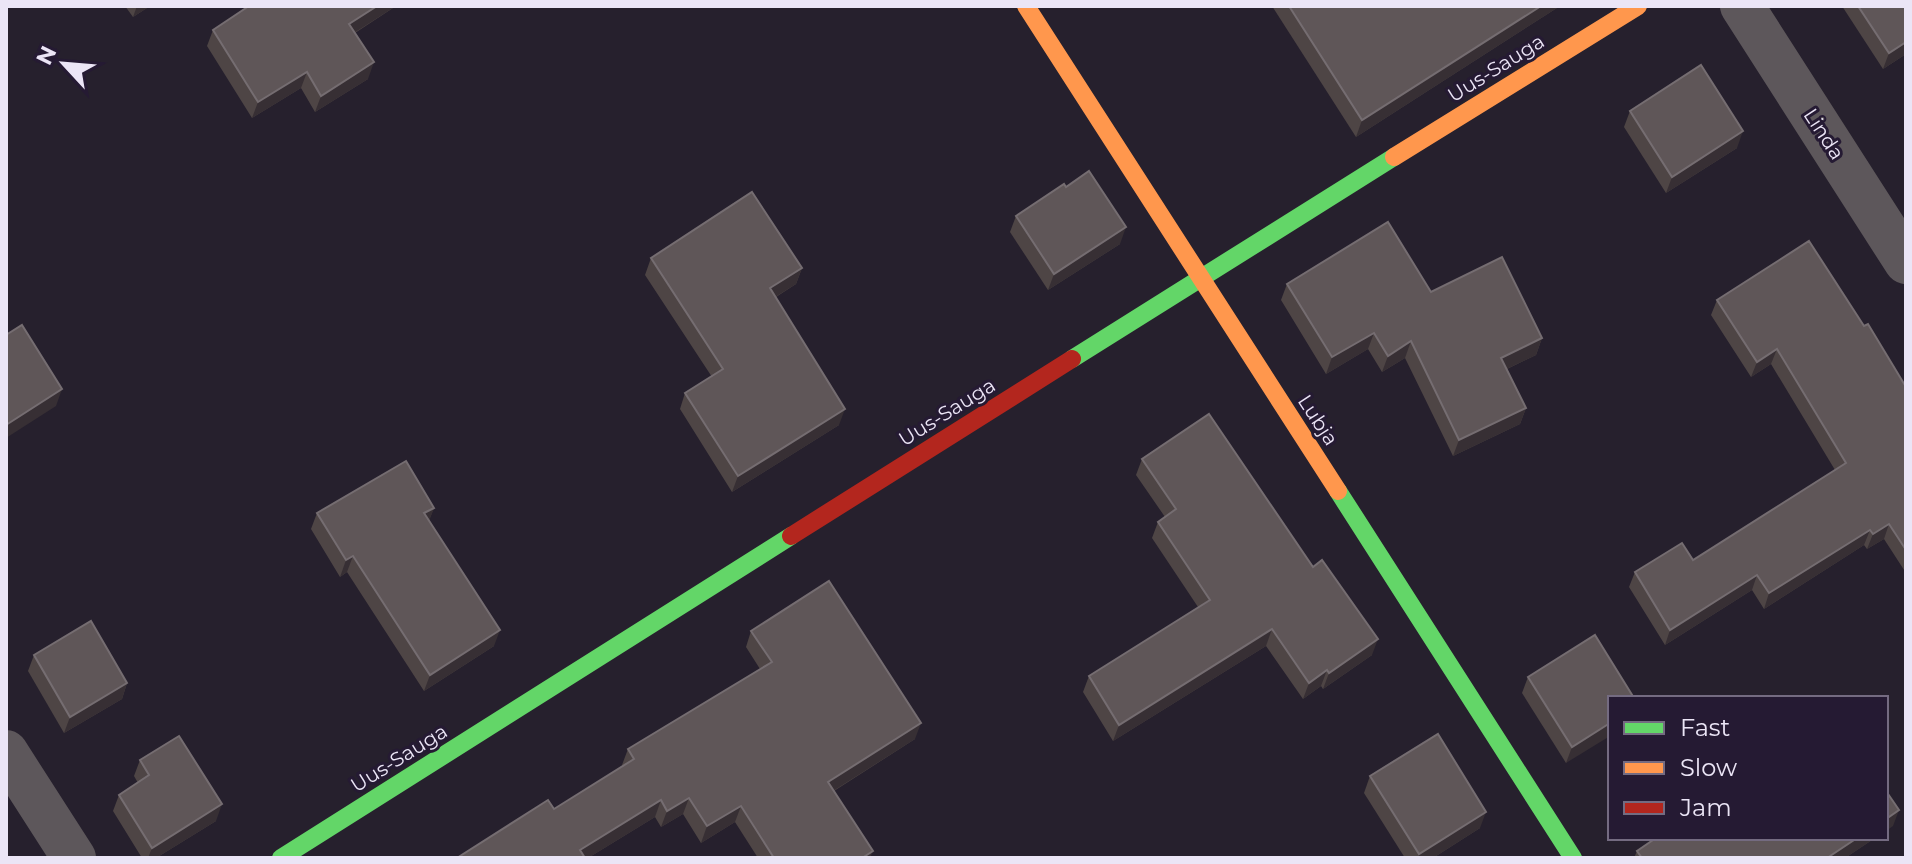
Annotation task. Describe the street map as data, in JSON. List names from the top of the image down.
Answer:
{
  "streets": {
    "street": ["Uus-Sauga", "Linda", "Lubja"]
  },
  "crossings": [
    ["Uus-Sauga", "Lubja"]
  ],
  "legend": ["Fast", "Slow", "Jam"],
  "north": "top left"
}
